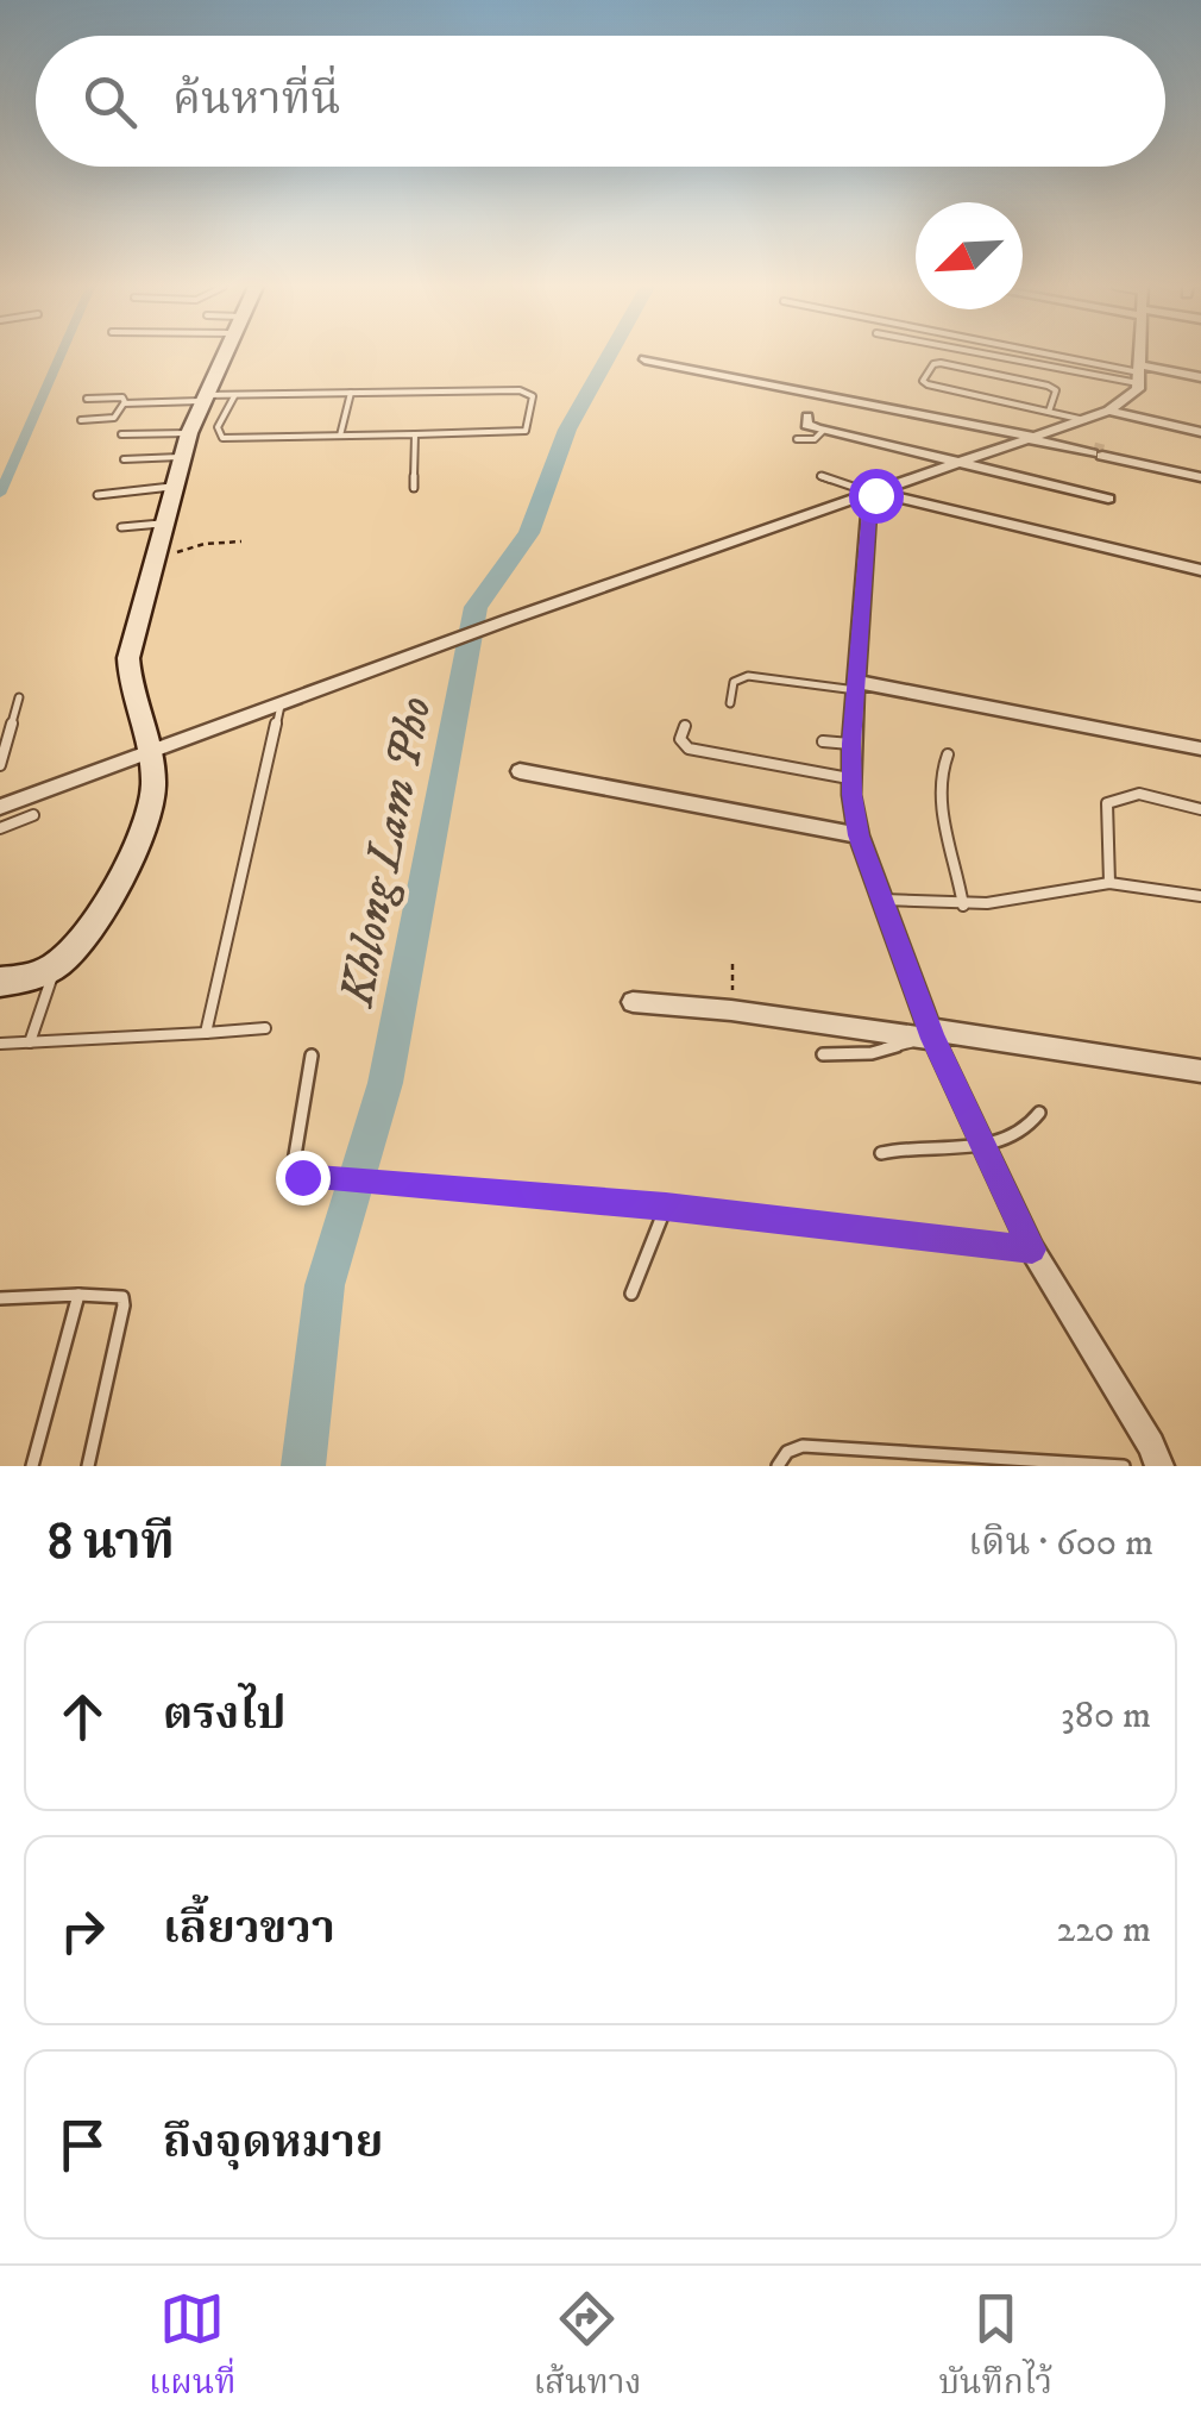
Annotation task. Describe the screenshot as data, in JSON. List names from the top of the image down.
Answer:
{
  "water": ["Khlong Lam Pho"],
  "north": "bottom left",
  "page": {
    "search": "ค้นหาที่นี่",
    "heading": ["8 นาที", "เดิน · 600 m"],
    "list": [
      ["ตรงไป", "380 m"],
      ["เลี้ยวขวา", "220 m"],
      "ถึงจุดหมาย"
    ],
    "nav": ["แผนที่", "เส้นทาง", "บันทึกไว้"]
  }
}
